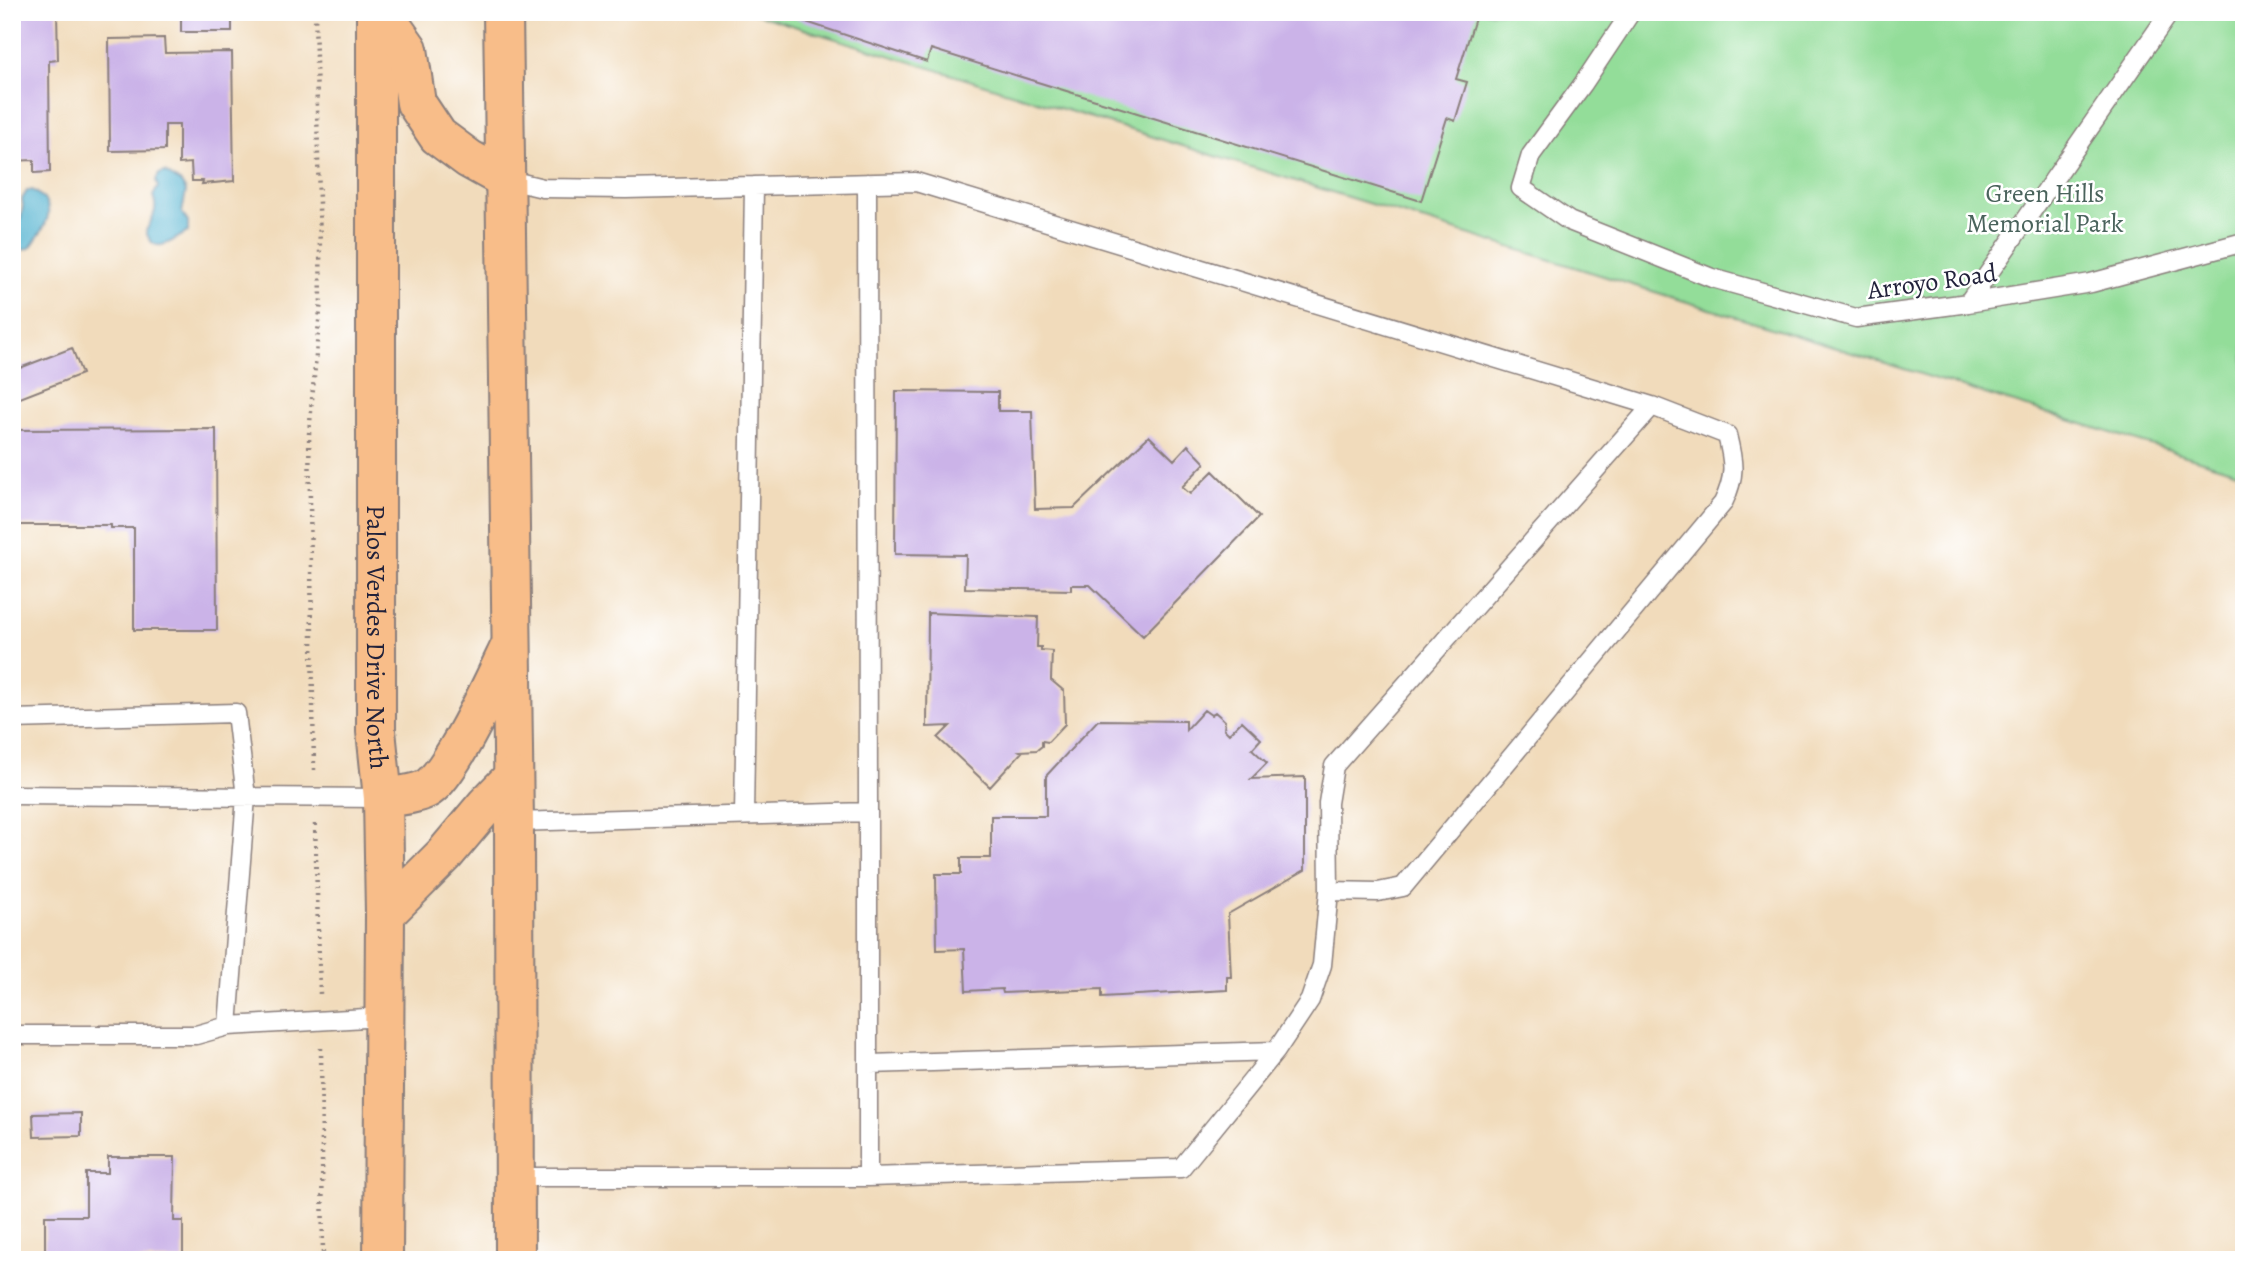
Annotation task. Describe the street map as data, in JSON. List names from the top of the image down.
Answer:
{
  "streets": {
    "main road": ["Palos Verdes Drive North"],
    "lane": ["Arroyo Road"]
  },
  "parks": ["Green Hills Memorial Park"]
}
